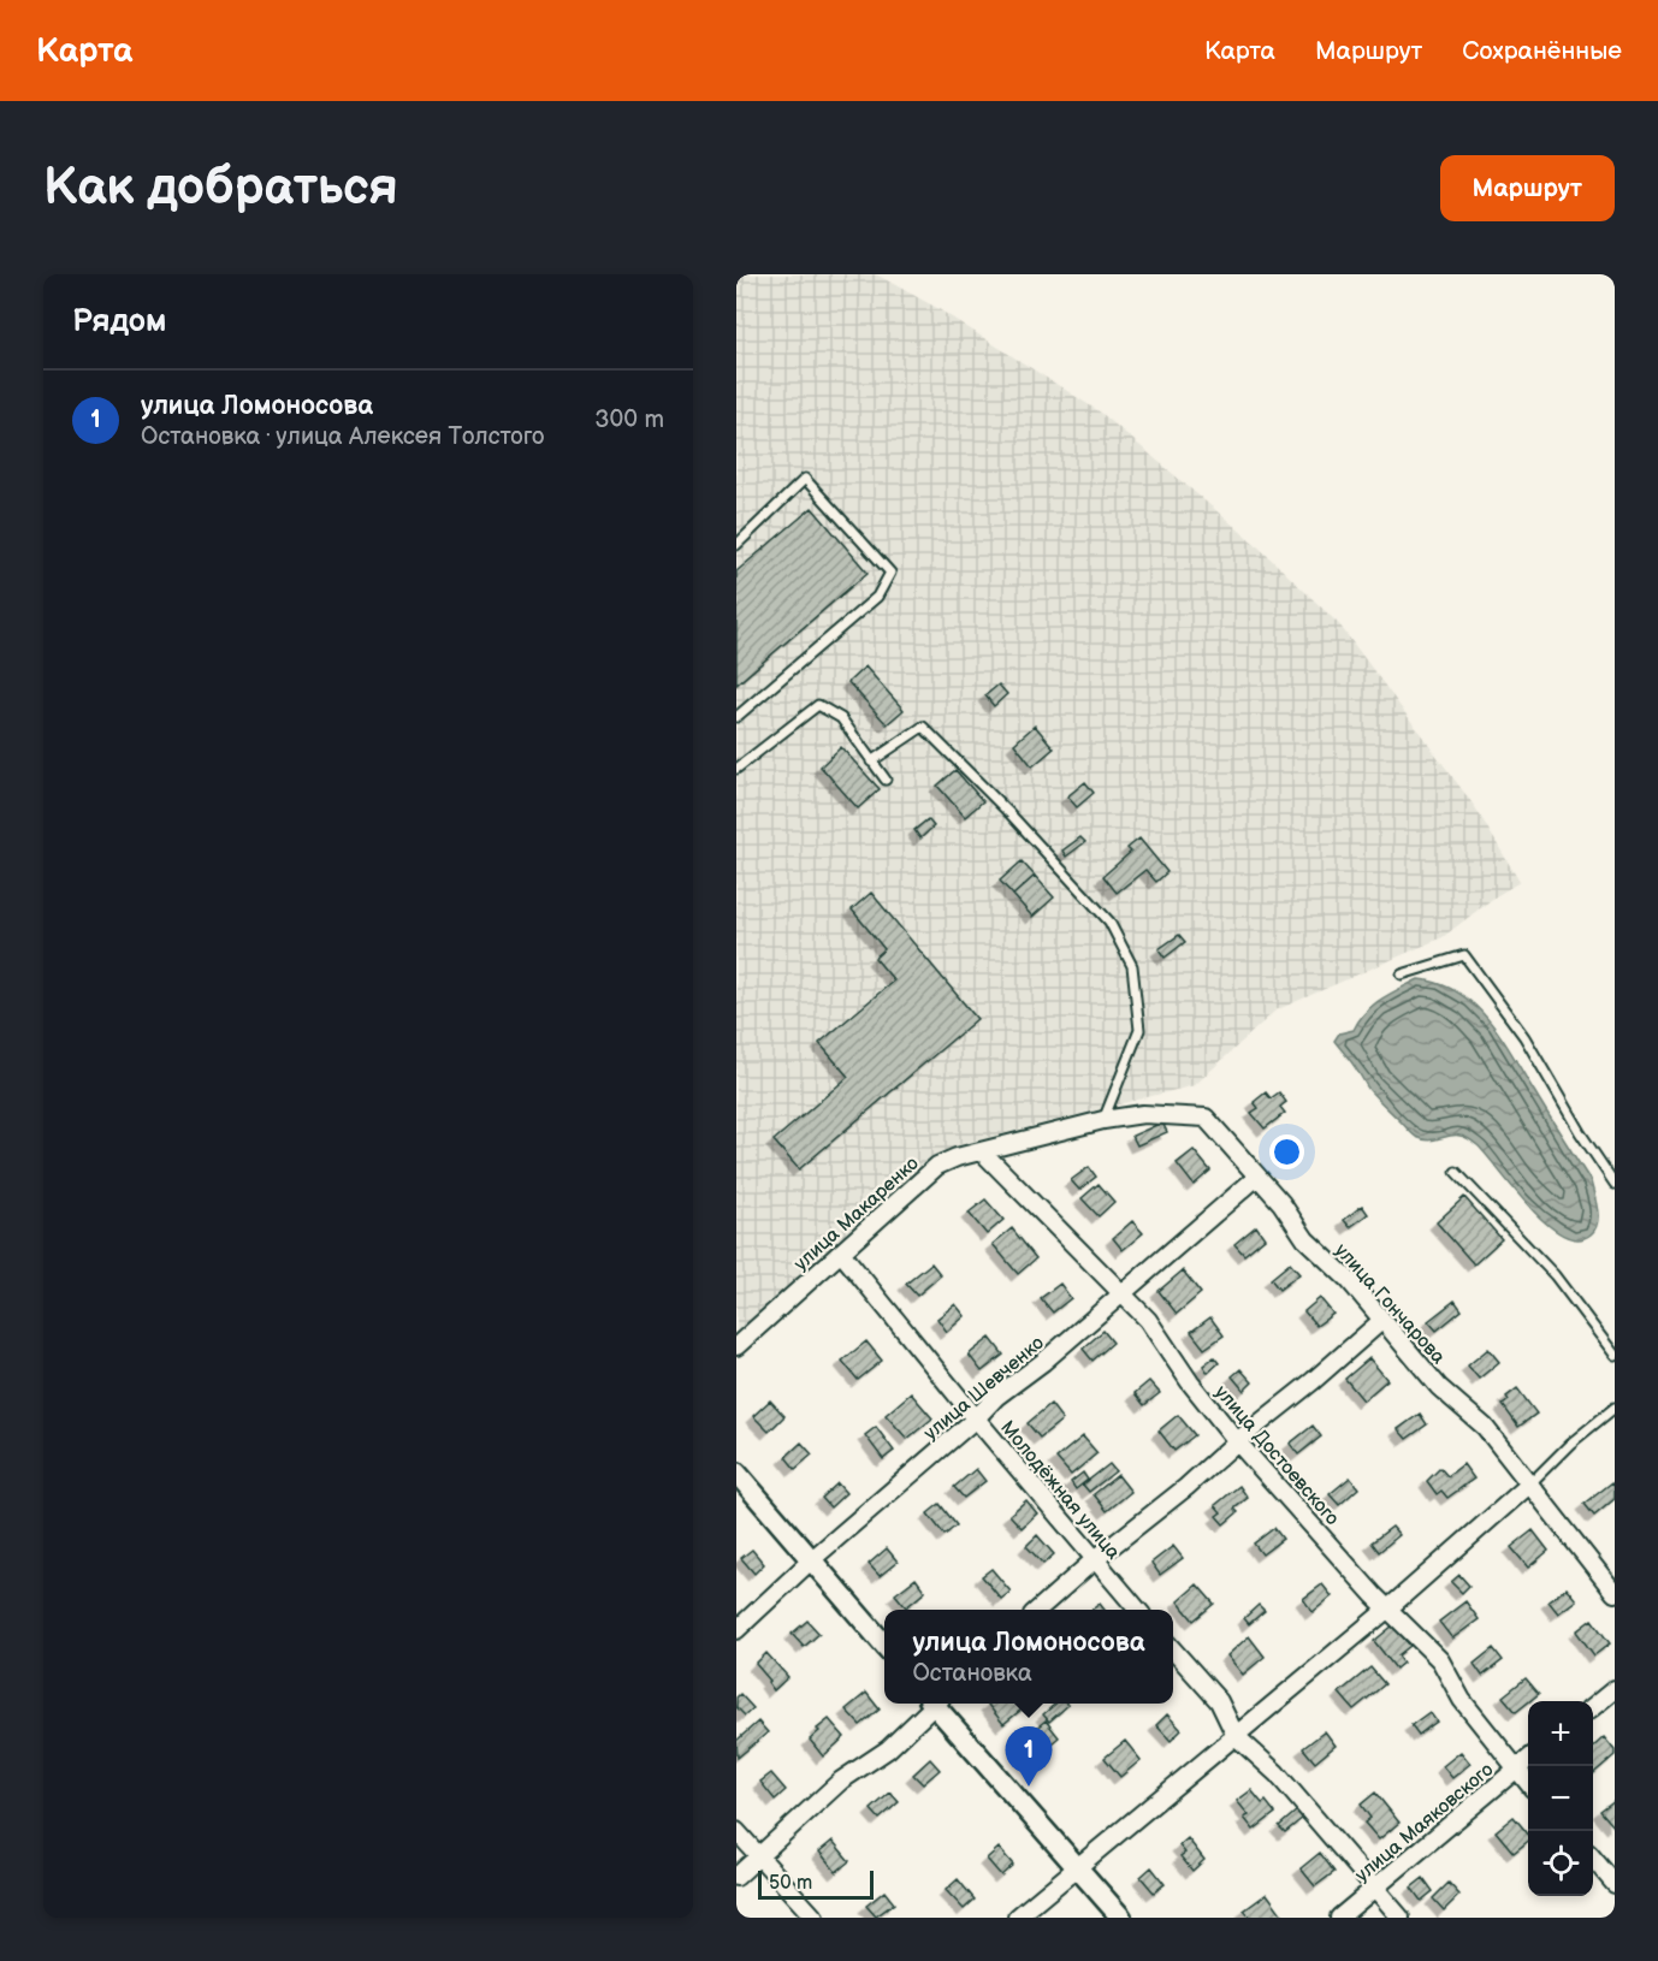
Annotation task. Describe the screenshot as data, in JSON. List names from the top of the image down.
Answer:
{
  "streets": {
    "street": [
      "улица Макаренко",
      "улица Гончарова",
      "улица Шевченко",
      "улица Достоевского",
      "Молодёжная улица",
      "улица Маяковского"
    ]
  },
  "crossings": [
    ["улица Макаренко", "улица Гончарова"],
    ["улица Макаренко", "улица Достоевского"],
    ["улица Макаренко", "Молодёжная улица"],
    ["улица Гончарова", "улица Шевченко"],
    ["улица Шевченко", "улица Достоевского"],
    ["улица Шевченко", "Молодёжная улица"],
    ["улица Достоевского", "улица Маяковского"]
  ],
  "scale_bar": "50 m",
  "page": {
    "header": "Карта",
    "nav": ["Карта", "Маршрут", "Сохранённые"],
    "buttons": "Маршрут",
    "title": "Как добраться",
    "heading": "Рядом",
    "list": [
      {
        "mark": "1",
        "name": "улица Ломоносова",
        "note": "Остановка · улица Алексея Толстого",
        "value": "300 m"
      }
    ],
    "popup": ["улица Ломоносова", "Остановка"],
    "map_buttons": ["+", "−"],
    "pins": "1",
    "scale": "50 m"
  }
}
